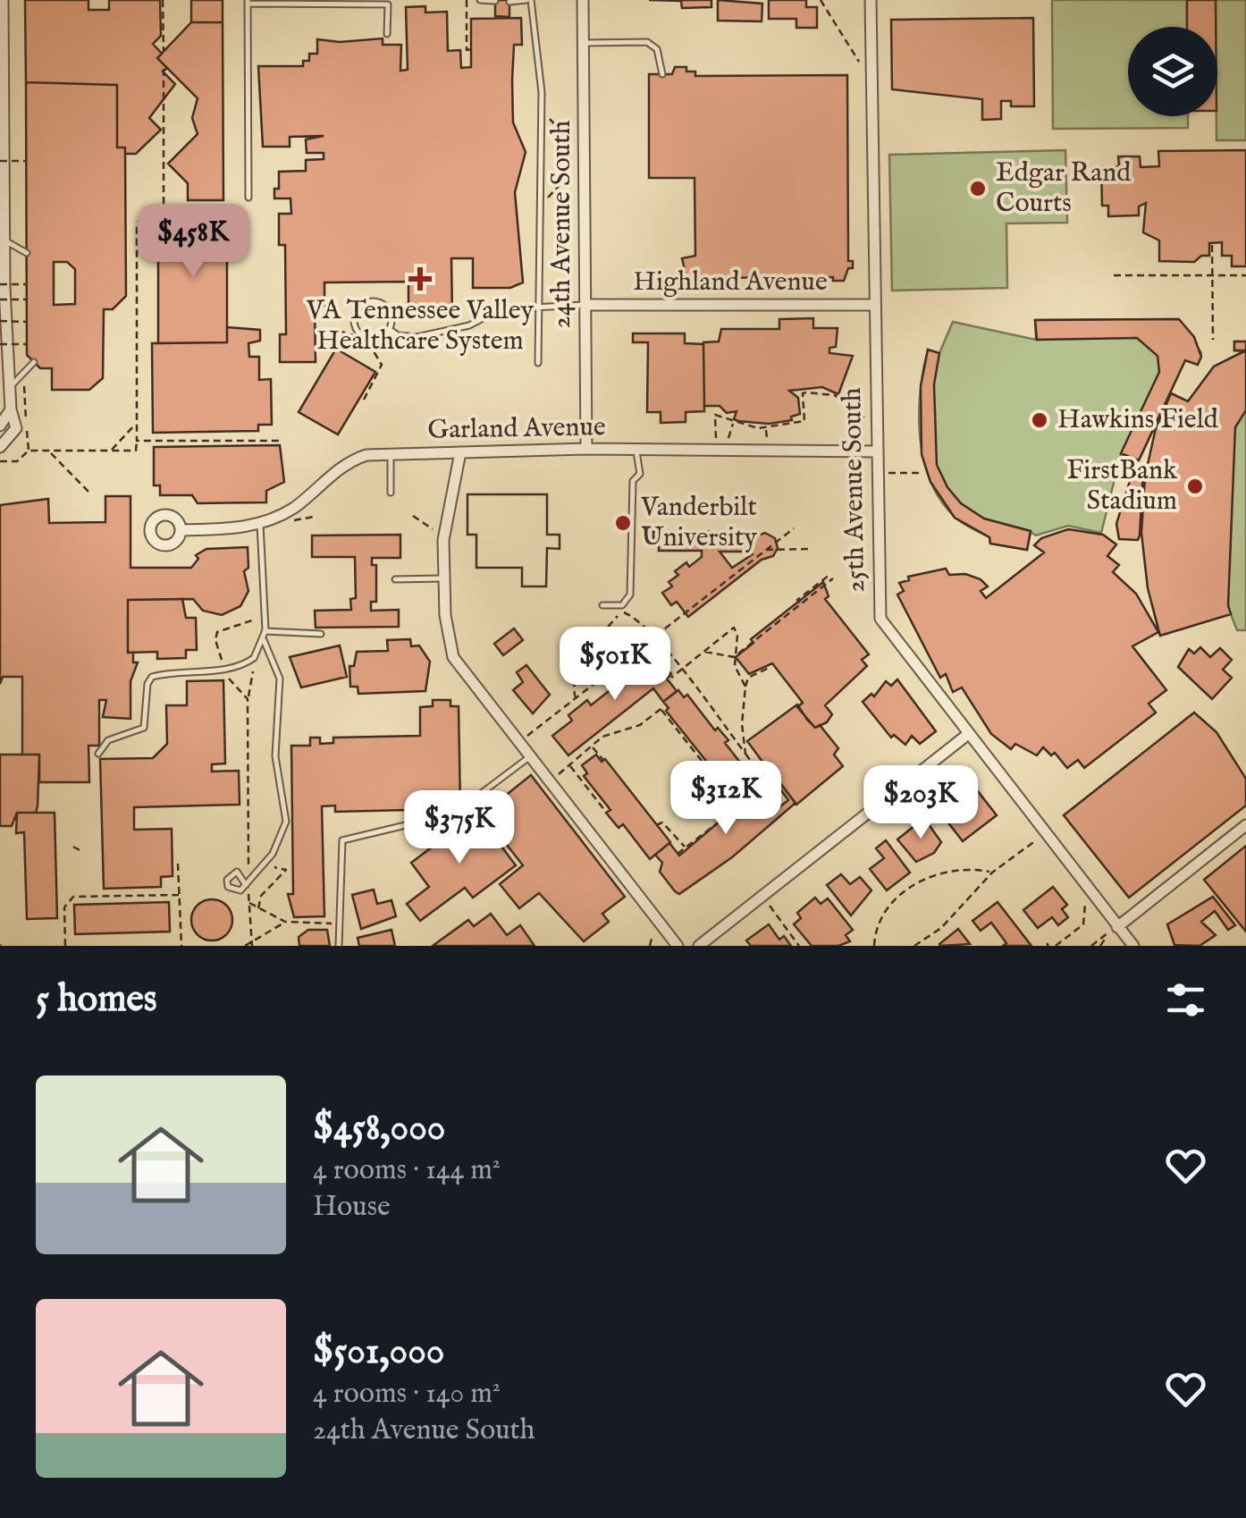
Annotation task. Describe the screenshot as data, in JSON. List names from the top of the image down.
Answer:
{
  "streets": {
    "street": [
      "24th Avenue South",
      "Highland Avenue",
      "Garland Avenue",
      "25th Avenue South"
    ]
  },
  "crossings": [
    ["24th Avenue South", "Highland Avenue"],
    ["24th Avenue South", "Garland Avenue"],
    ["Highland Avenue", "25th Avenue South"],
    ["Garland Avenue", "25th Avenue South"]
  ],
  "places": {
    "other": [
      "Edgar Rand Courts",
      "Hawkins Field",
      "FirstBank Stadium",
      "Vanderbilt University"
    ],
    "health": ["VA Tennessee Valley Healthcare System"]
  },
  "page": {
    "price": [
      "$458K",
      "$501K",
      "$312K",
      "$203K",
      "$375K"
    ],
    "heading": "5 homes",
    "list": [
      {
        "name": "$458,000",
        "note": "4 rooms · 144 m² · House"
      },
      {
        "name": "$501,000",
        "note": "4 rooms · 140 m² · 24th Avenue South"
      }
    ]
  }
}
